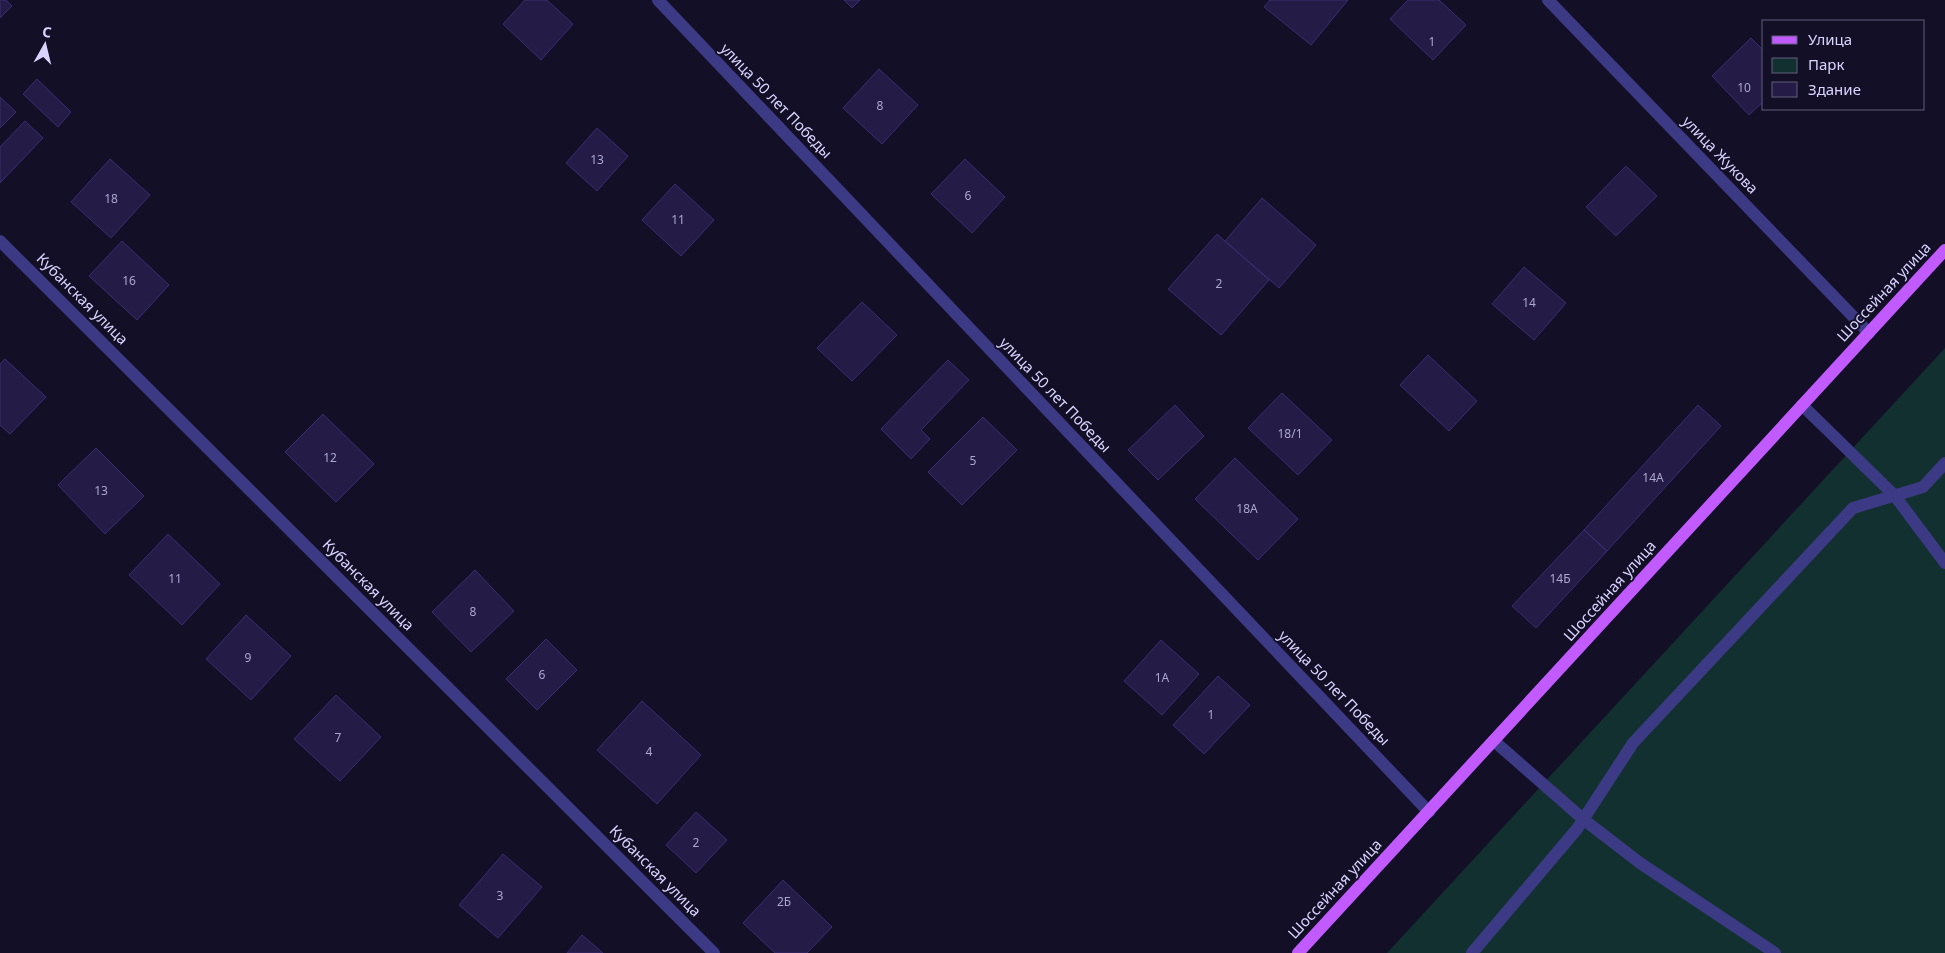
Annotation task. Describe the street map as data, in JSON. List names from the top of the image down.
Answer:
{
  "streets": {
    "main road": ["Шоссейная улица"],
    "street": ["улица 50 лет Победы", "улица Жукова", "Кубанская улица"]
  },
  "crossings": [
    ["улица 50 лет Победы", "Шоссейная улица"],
    ["улица Жукова", "Шоссейная улица"]
  ],
  "house_numbers": [
    "1",
    "10",
    "8",
    "13",
    "6",
    "18",
    "11",
    "16",
    "2",
    "14",
    "18/1",
    "12",
    "5",
    "14А",
    "13",
    "18А",
    "11",
    "14Б",
    "8",
    "9",
    "6",
    "1А",
    "1",
    "7",
    "4",
    "2",
    "3",
    "2Б"
  ],
  "legend": ["Улица", "Парк", "Здание"],
  "north": "top"
}
